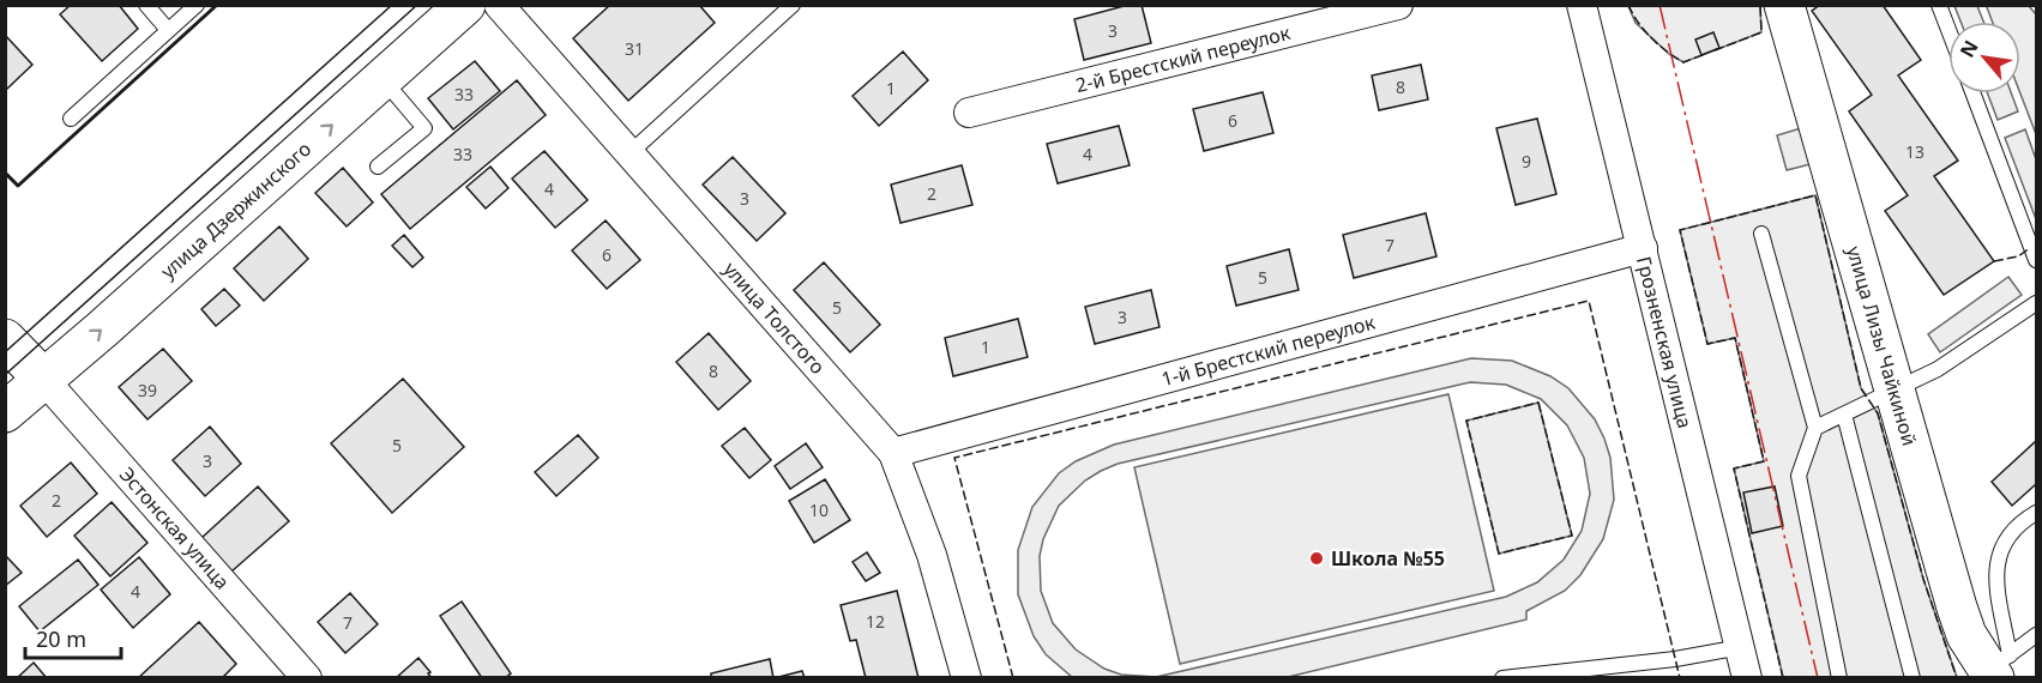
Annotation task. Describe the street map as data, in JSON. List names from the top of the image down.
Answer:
{
  "streets": {
    "street": [
      "2-й Брестский переулок",
      "улица Дзержинского",
      "улица Толстого",
      "Грозненская улица",
      "улица Лизы Чайкиной",
      "1-й Брестский переулок",
      "Эстонская улица"
    ]
  },
  "crossings": [
    ["улица Дзержинского", "Эстонская улица"],
    ["улица Толстого", "1-й Брестский переулок"],
    ["Грозненская улица", "1-й Брестский переулок"]
  ],
  "one_way": ["улица Дзержинского"],
  "places": ["Школа №55"],
  "house_numbers": [
    "3",
    "31",
    "8",
    "1",
    "33",
    "6",
    "13",
    "33",
    "4",
    "9",
    "4",
    "2",
    "3",
    "7",
    "6",
    "5",
    "5",
    "3",
    "1",
    "8",
    "39",
    "5",
    "3",
    "2",
    "10",
    "4",
    "12",
    "7"
  ],
  "scale_bar": "20 m",
  "north": "top left"
}
